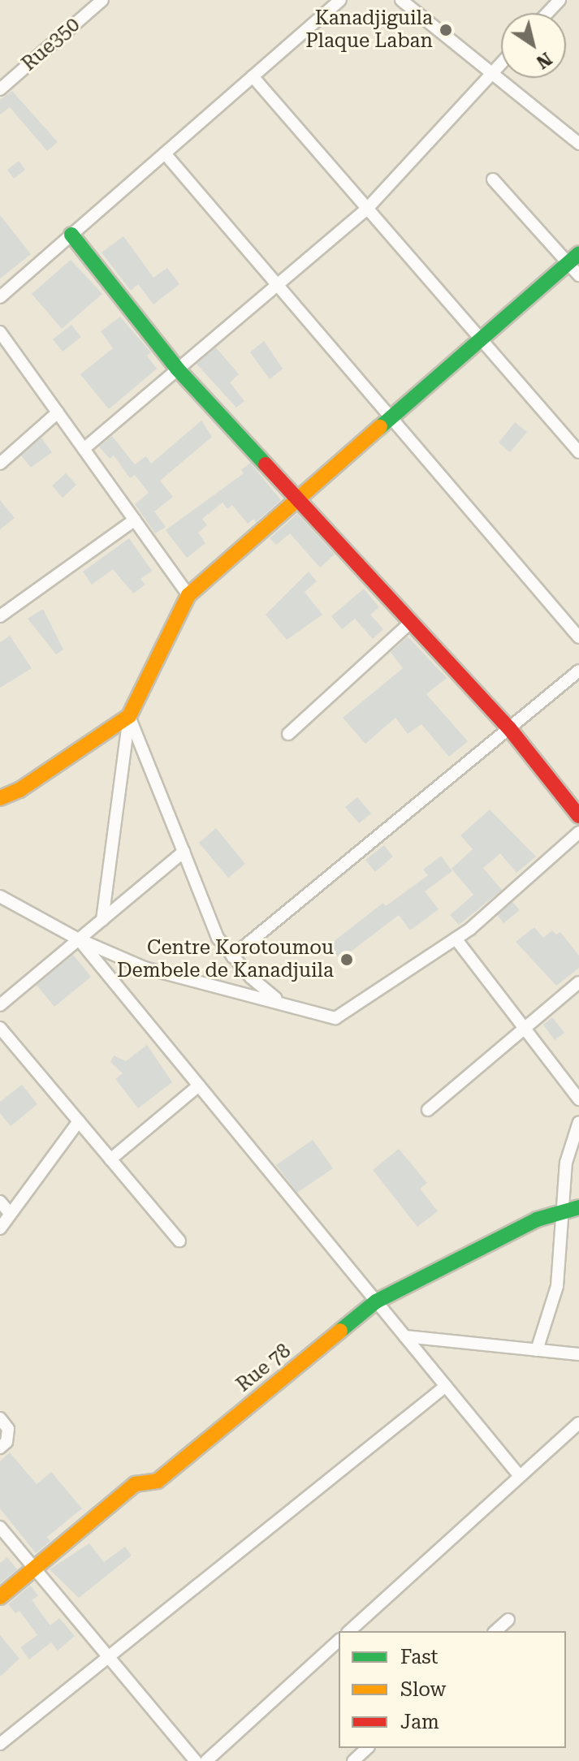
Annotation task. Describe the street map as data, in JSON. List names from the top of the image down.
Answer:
{
  "streets": {
    "street": ["Rue350", "Rue 78"]
  },
  "places": ["Kanadjiguila Plaque Laban", "Centre Korotoumou Dembele de Kanadjuila"],
  "legend": ["Fast", "Slow", "Jam"],
  "north": "bottom right"
}
